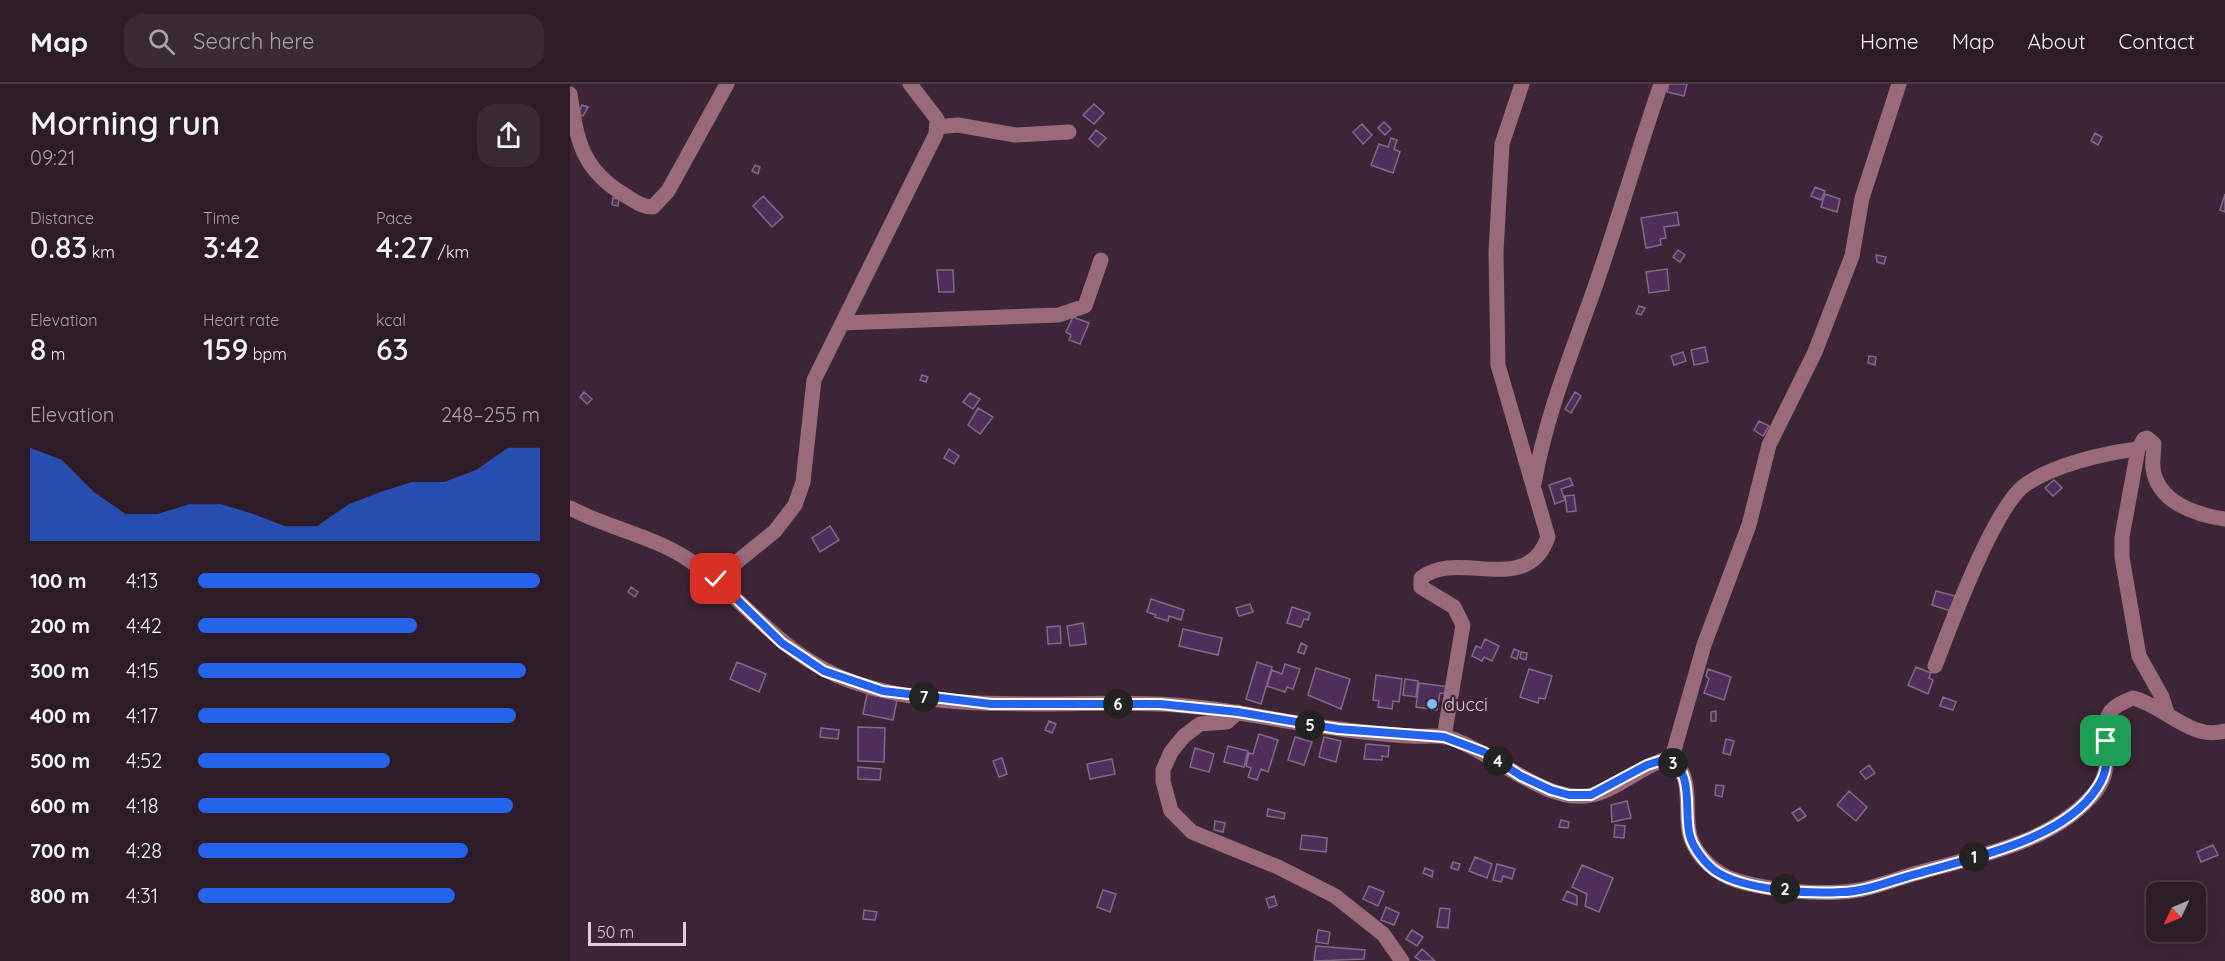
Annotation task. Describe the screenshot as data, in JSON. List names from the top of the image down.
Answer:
{
  "places": ["ducci"],
  "scale_bar": "50 m",
  "north": "bottom left",
  "page": {
    "header": "Map",
    "search": "Search here",
    "nav": [
      "Home",
      "Map",
      "About",
      "Contact"
    ],
    "heading": ["Morning run", "09:21"],
    "stats": [
      ["Distance", "0.83 km"],
      ["Time", "3:42"],
      ["Pace", "4:27 /km"],
      ["Elevation", "8 m"],
      ["Heart rate", "159 bpm"],
      ["kcal", "63"]
    ],
    "chart": ["Elevation", "248–255 m"],
    "list": [
      {
        "name": "100 m",
        "note": "4:13"
      },
      {
        "name": "200 m",
        "note": "4:42"
      },
      {
        "name": "300 m",
        "note": "4:15"
      },
      {
        "name": "400 m",
        "note": "4:17"
      },
      {
        "name": "500 m",
        "note": "4:52"
      },
      {
        "name": "600 m",
        "note": "4:18"
      },
      {
        "name": "700 m",
        "note": "4:28"
      },
      {
        "name": "800 m",
        "note": "4:31"
      }
    ],
    "pins": [
      "7",
      "6",
      "5",
      "4",
      "3",
      "1",
      "2"
    ],
    "scale": "50 m"
  }
}
